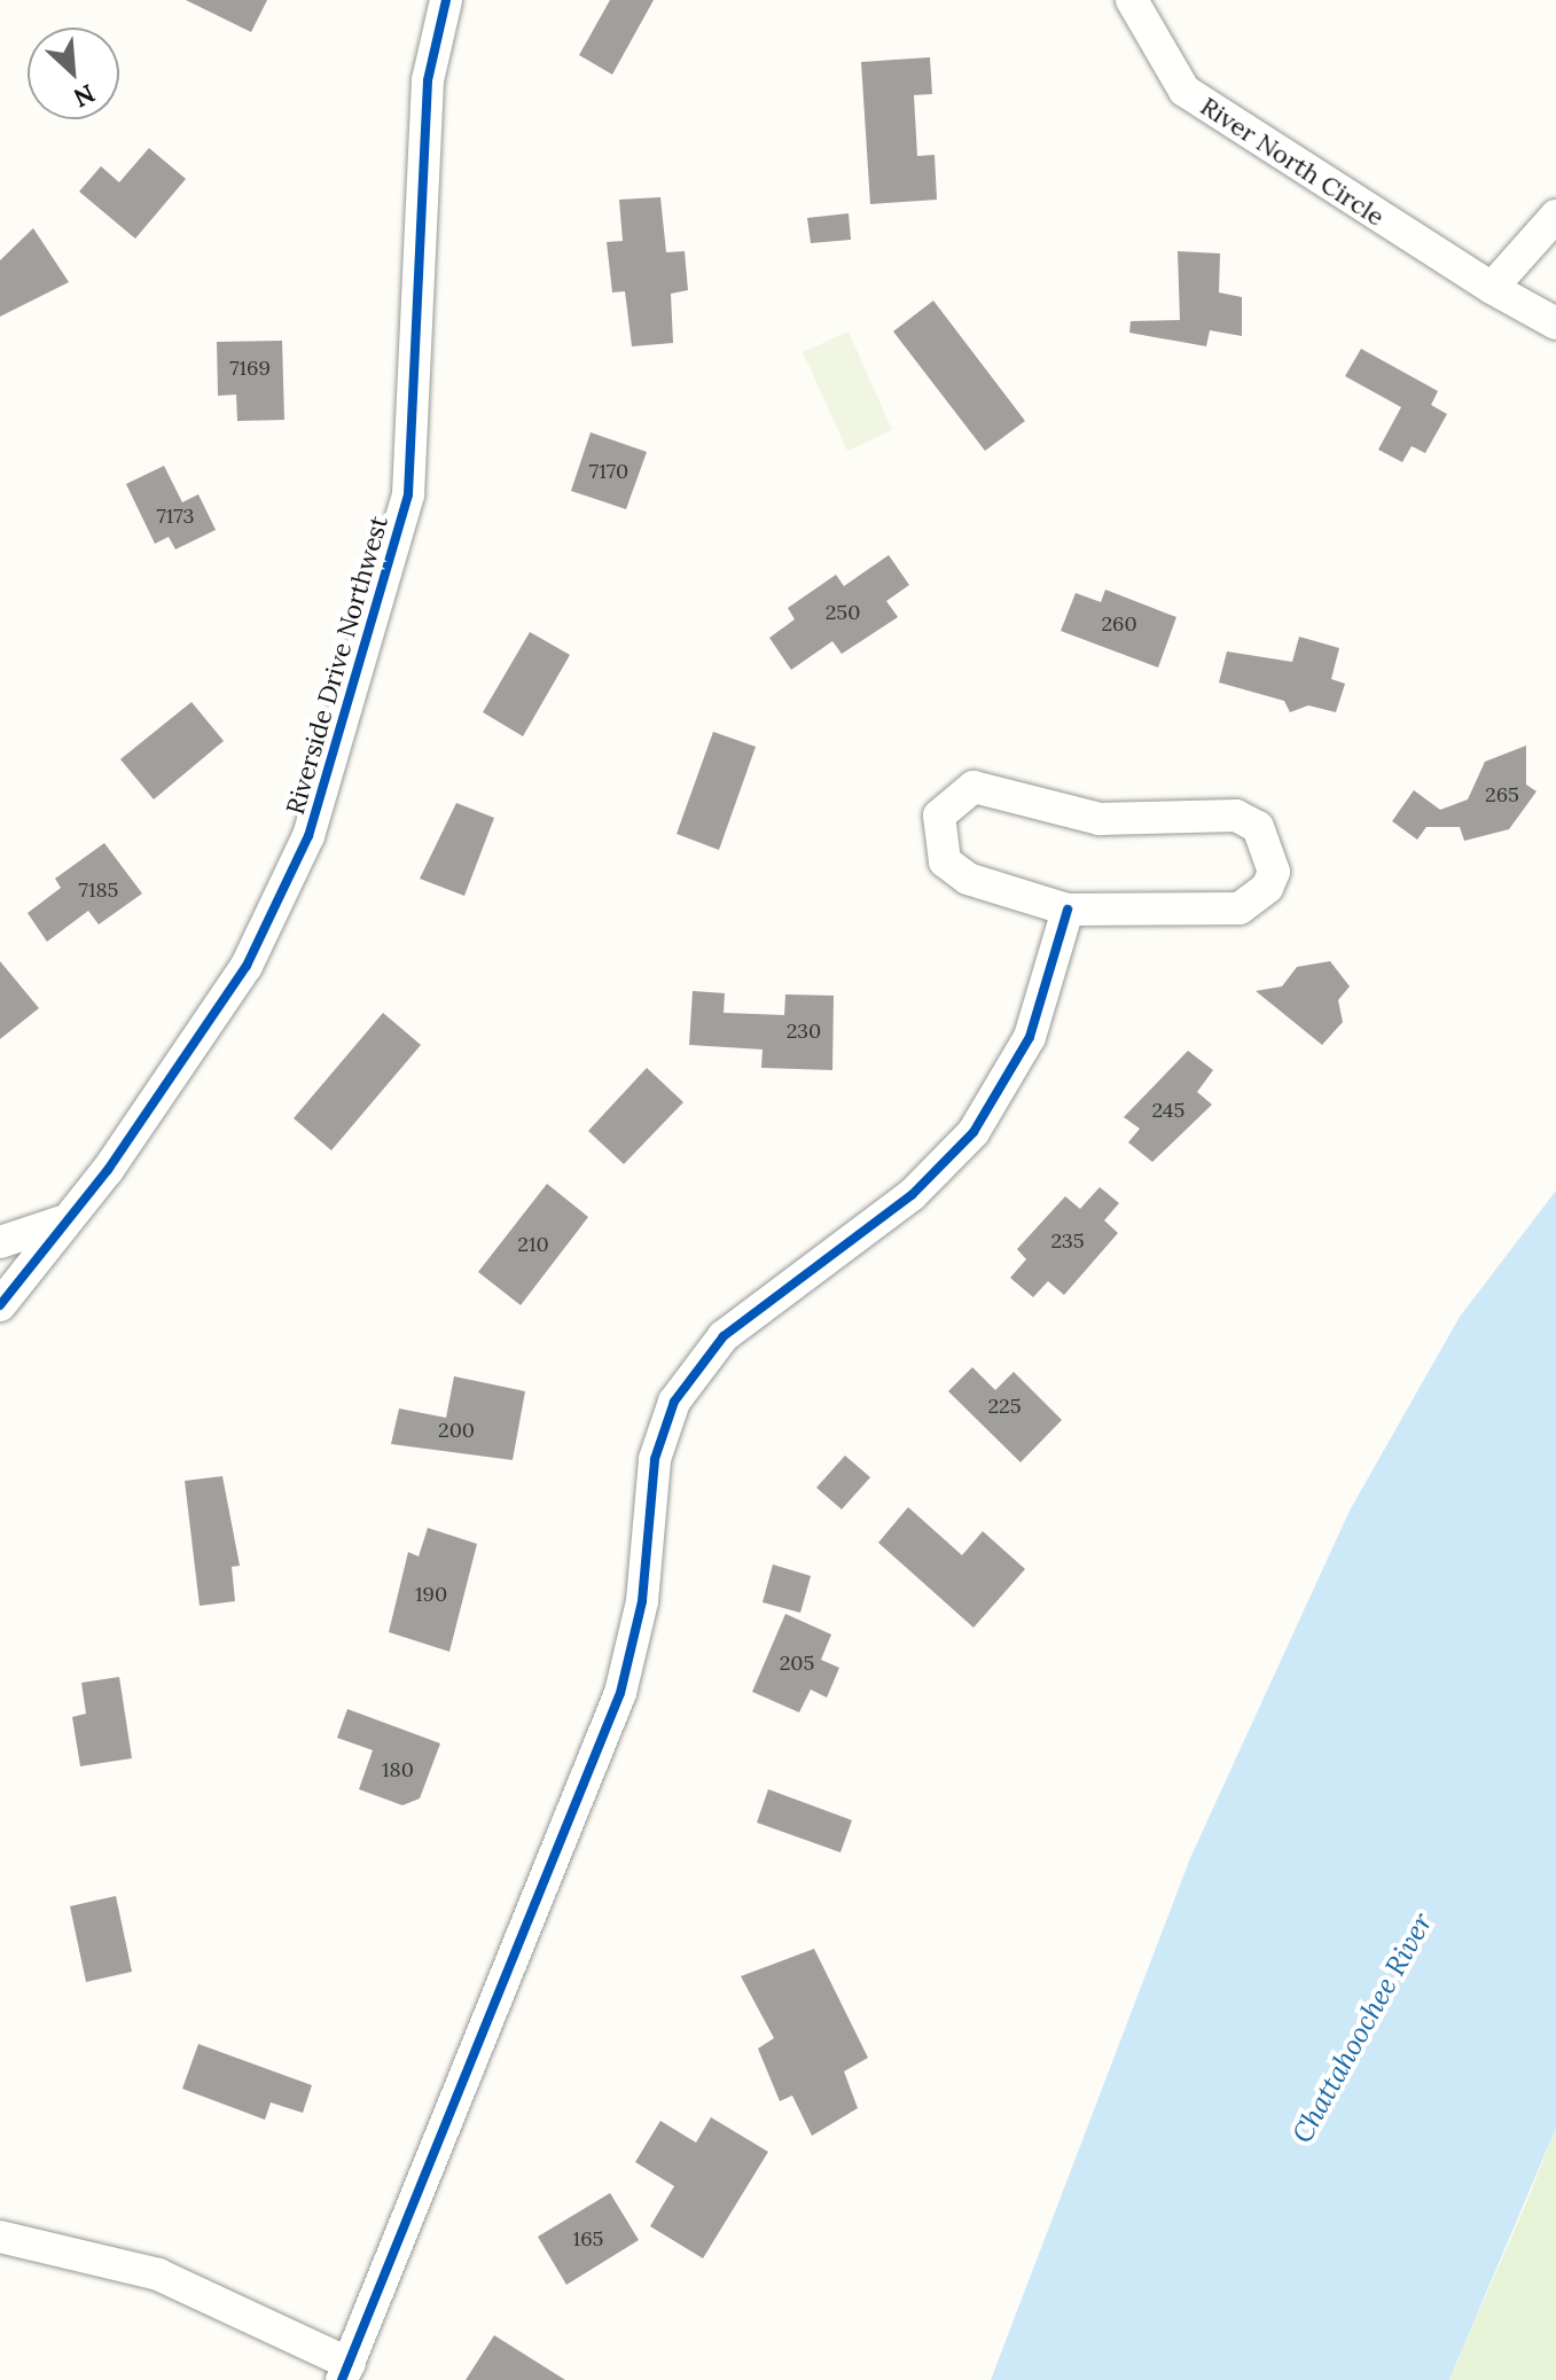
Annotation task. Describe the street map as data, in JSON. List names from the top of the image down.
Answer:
{
  "streets": {
    "street": ["River North Circle", "Riverside Drive Northwest"]
  },
  "water": ["Chattahoochee River"],
  "house_numbers": [
    "7169",
    "7170",
    "7173",
    "250",
    "260",
    "265",
    "7185",
    "230",
    "245",
    "235",
    "210",
    "225",
    "200",
    "190",
    "205",
    "180",
    "165"
  ],
  "north": "bottom right"
}
